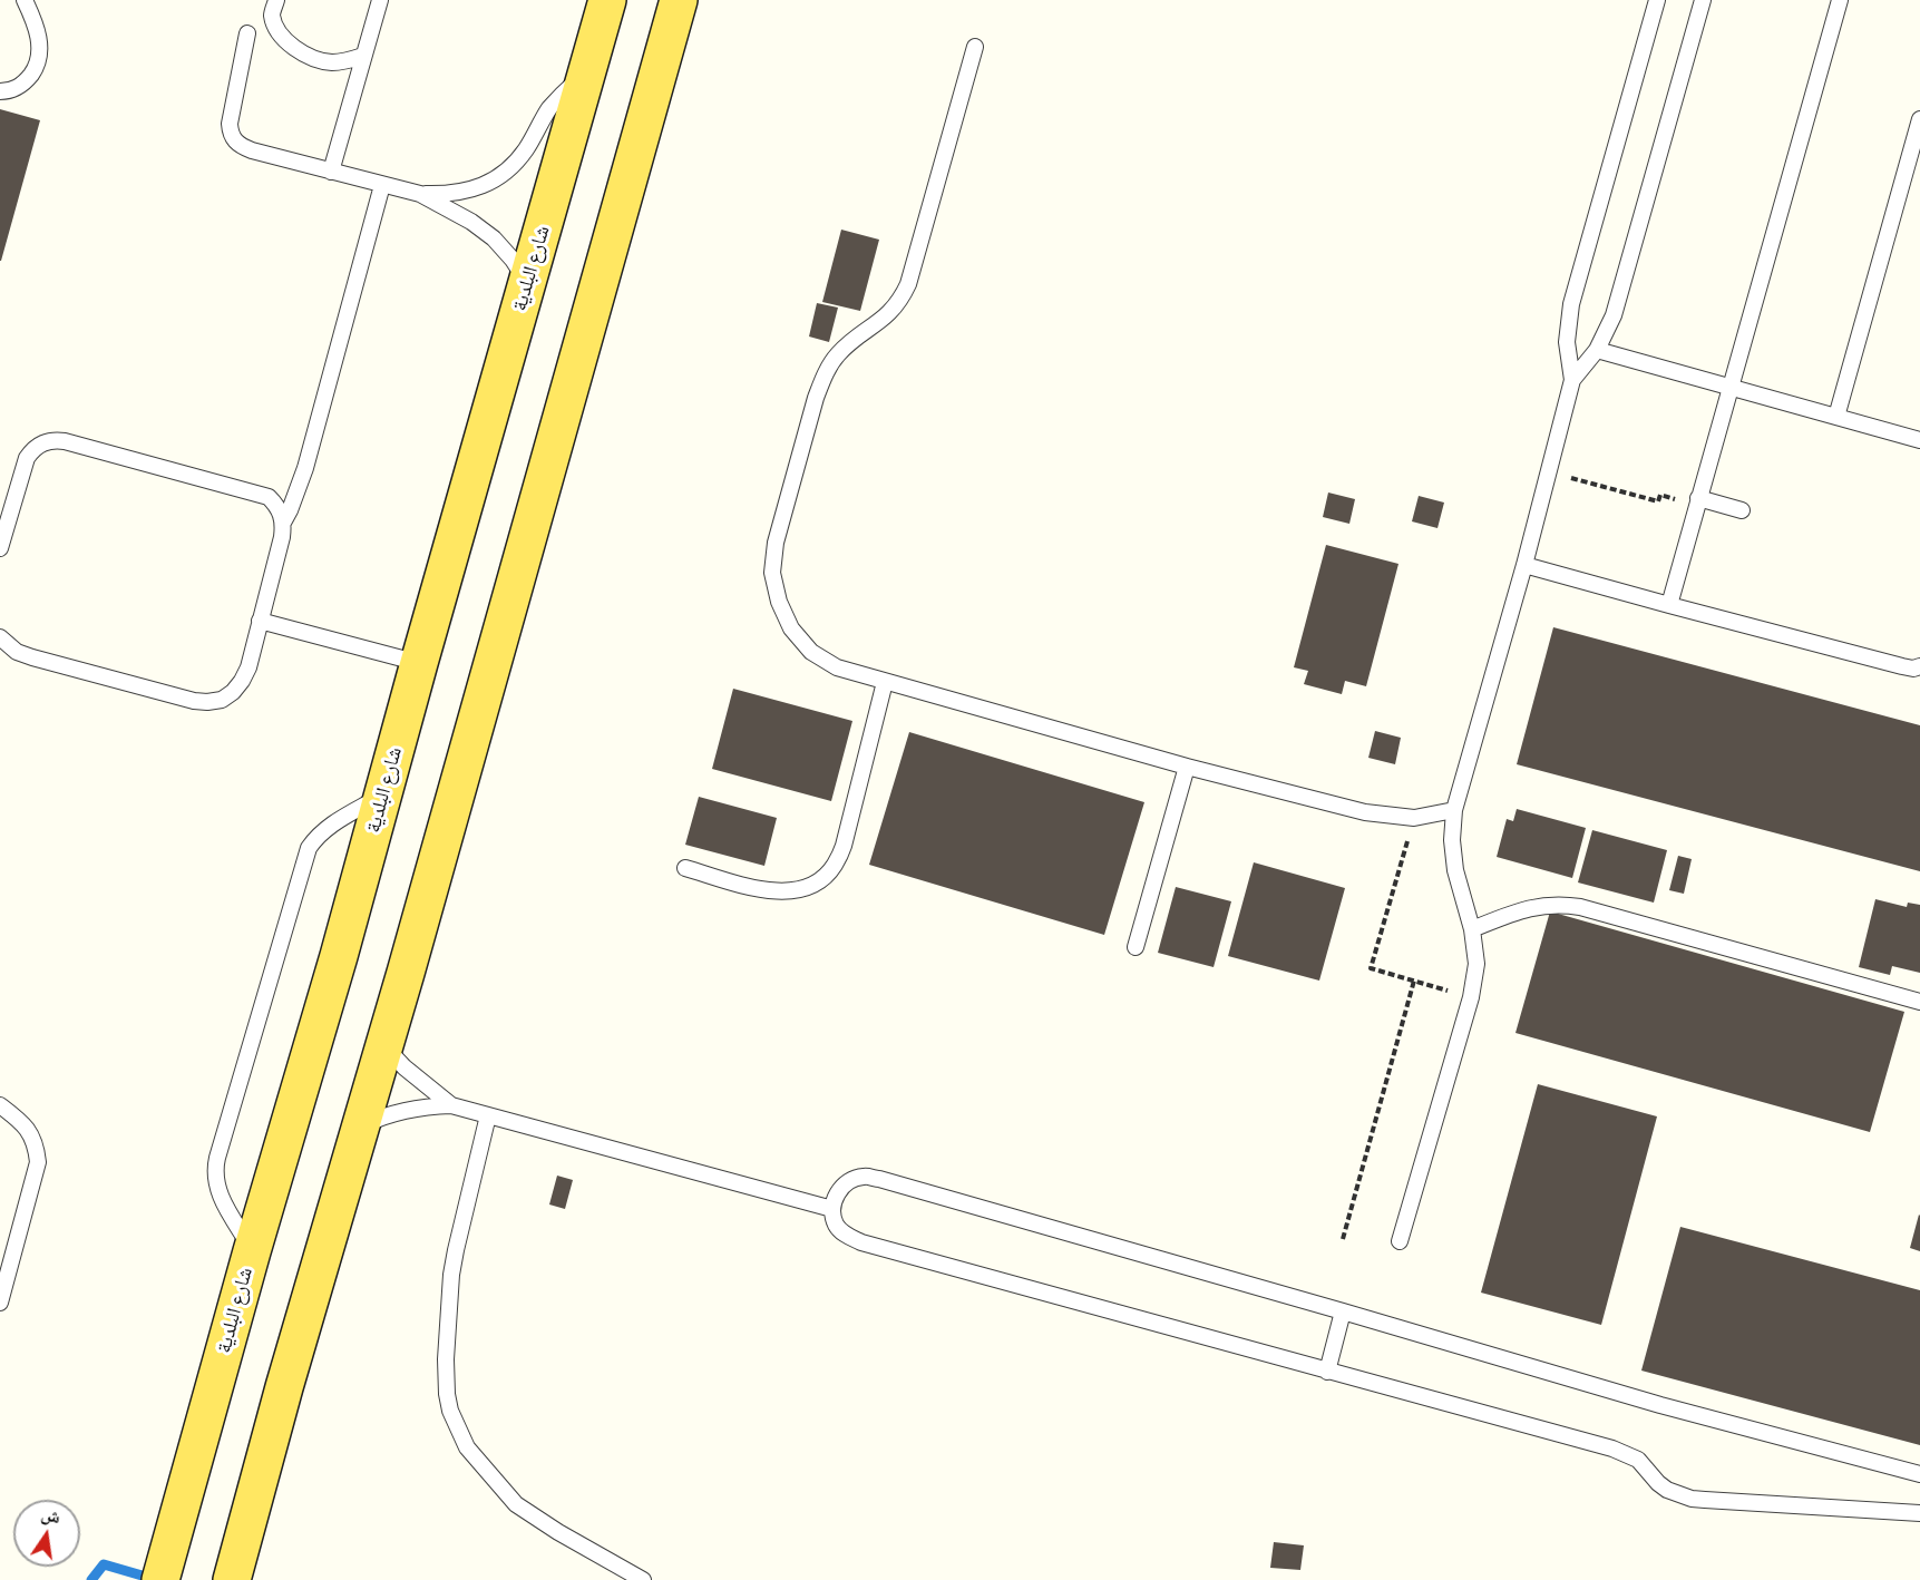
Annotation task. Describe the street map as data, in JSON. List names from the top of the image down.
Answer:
{
  "streets": {
    "main road": ["شارع البلدية"]
  },
  "north": "top"
}
